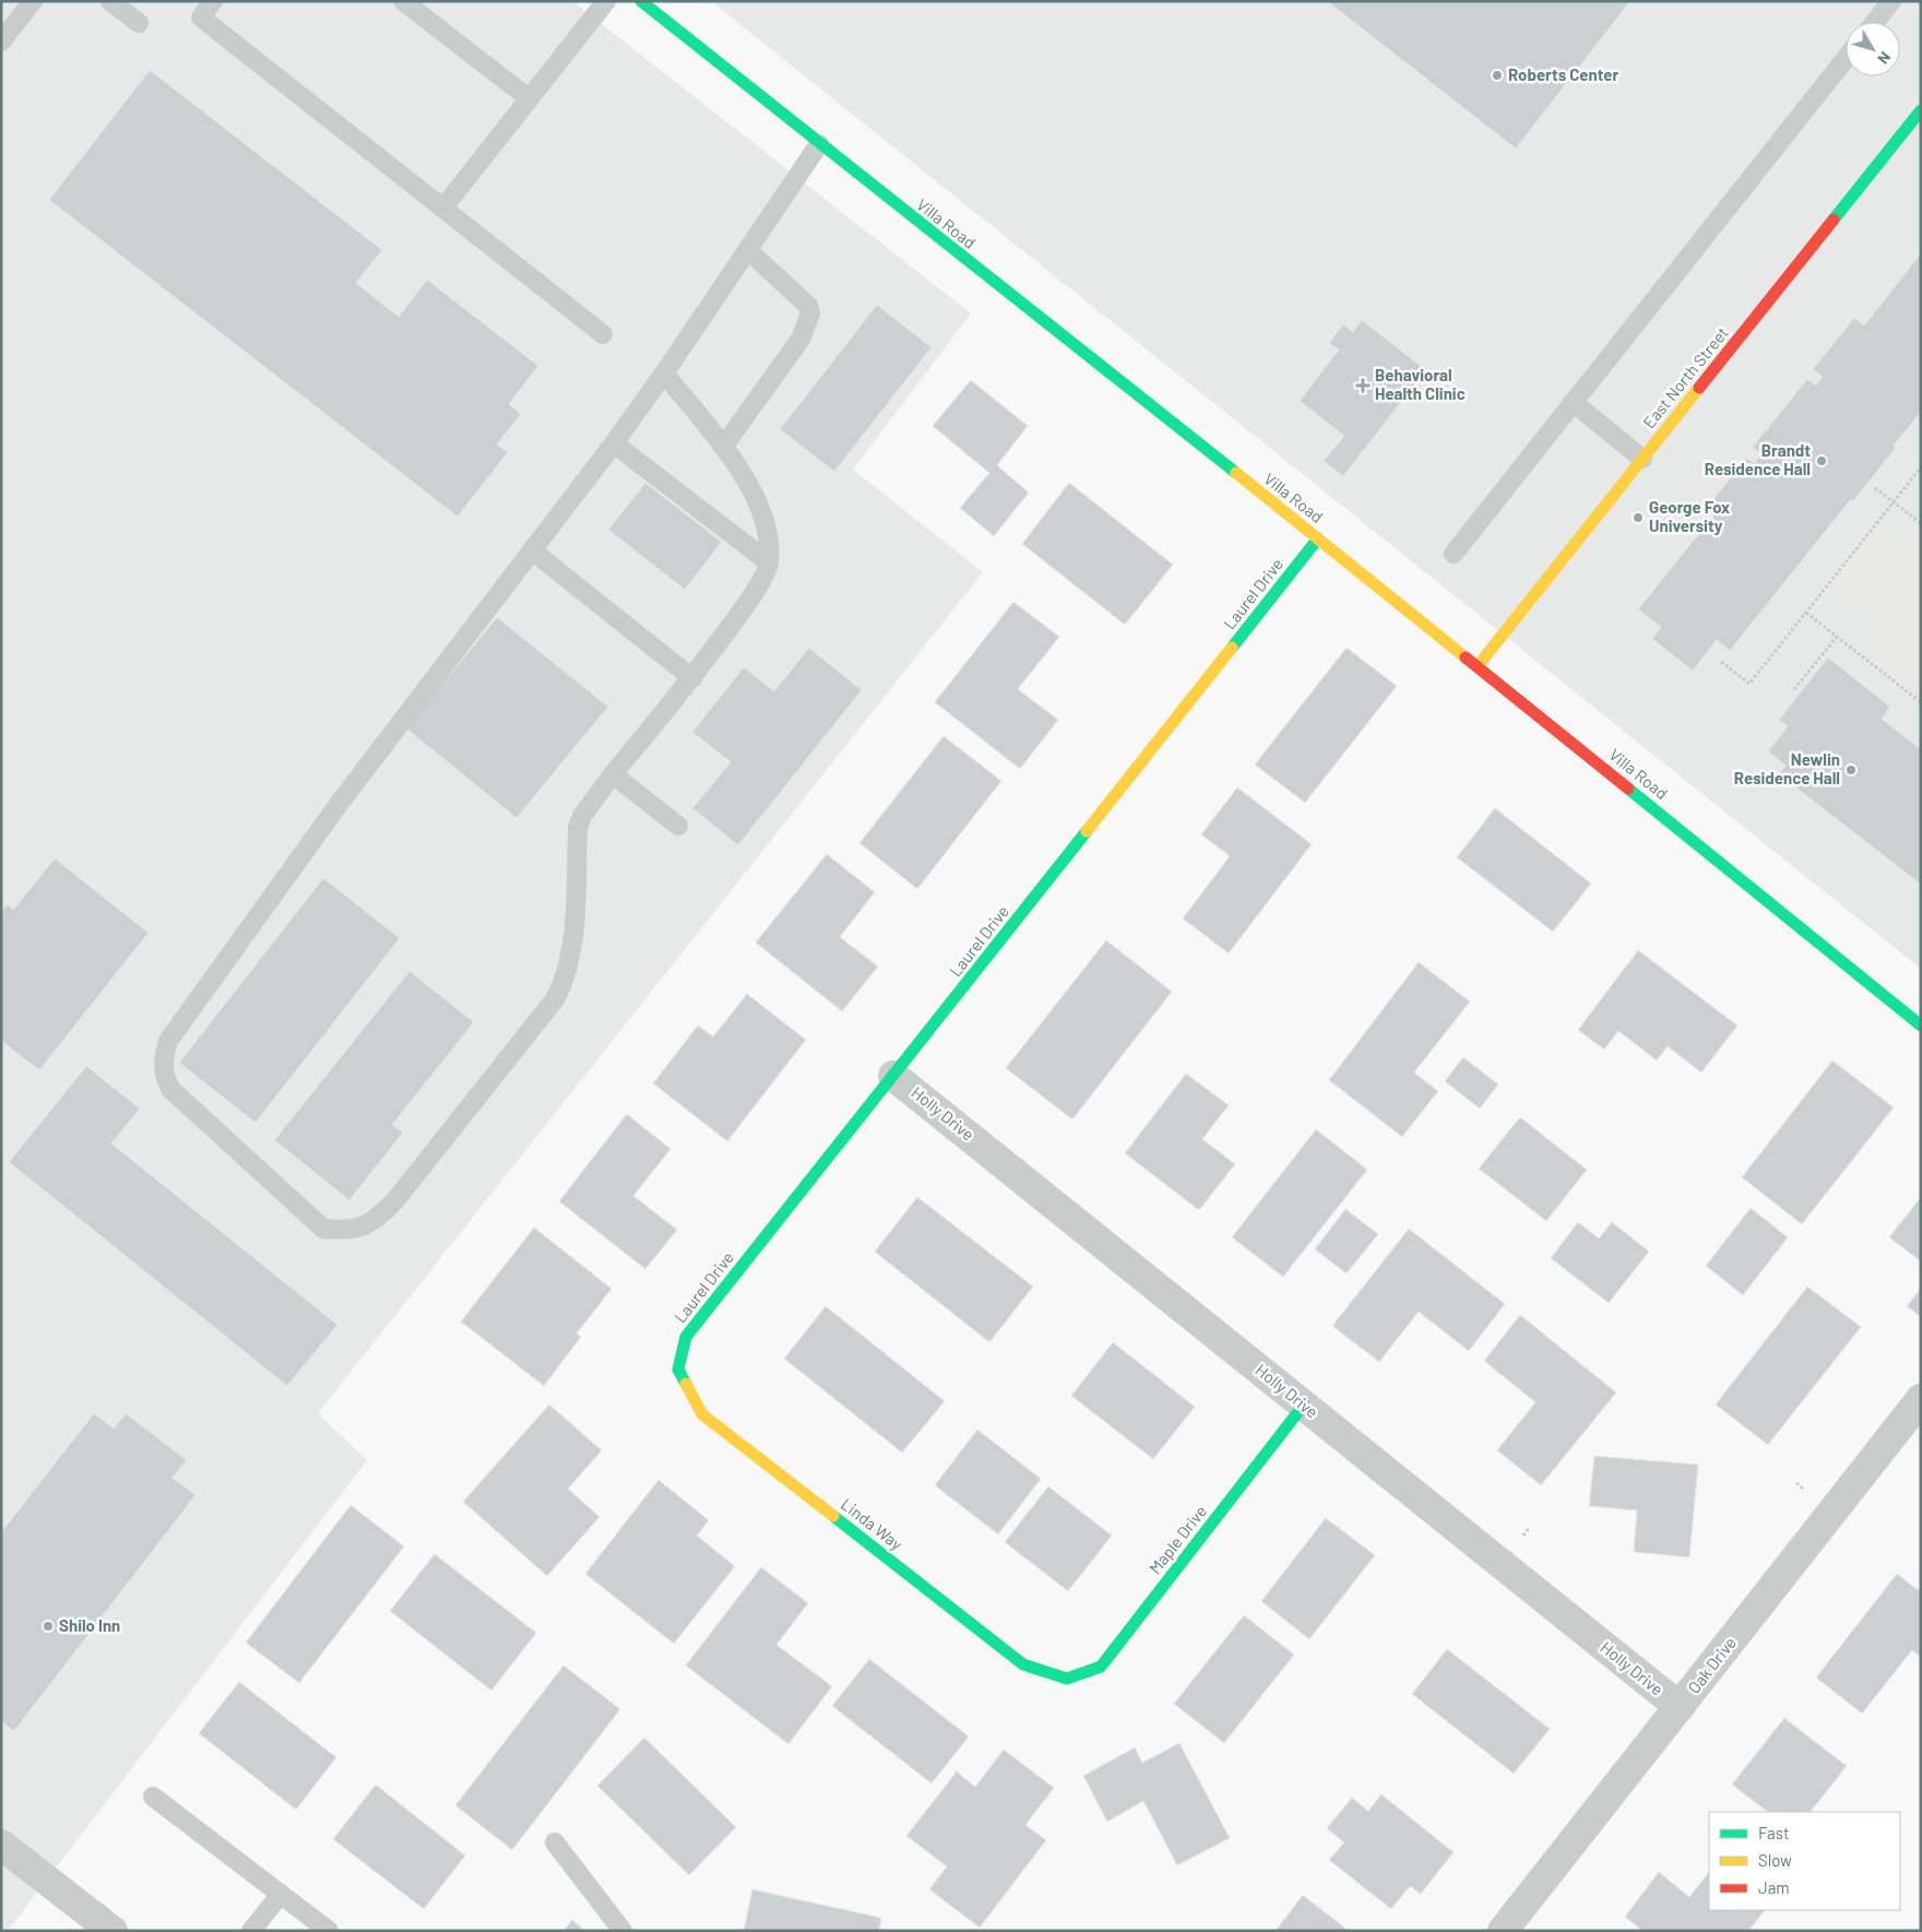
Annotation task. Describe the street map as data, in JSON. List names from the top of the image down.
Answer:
{
  "streets": {
    "street": [
      "Villa Road",
      "East North Street",
      "Laurel Drive",
      "Holly Drive",
      "Linda Way",
      "Maple Drive",
      "Oak Drive"
    ]
  },
  "crossings": [
    ["Villa Road", "East North Street"],
    ["Villa Road", "Laurel Drive"],
    ["Laurel Drive", "Holly Drive"],
    ["Laurel Drive", "Linda Way"],
    ["Holly Drive", "Maple Drive"],
    ["Holly Drive", "Oak Drive"],
    ["Linda Way", "Maple Drive"]
  ],
  "places": {
    "other": [
      "Roberts Center",
      "Brandt Residence Hall",
      "George Fox University",
      "Newlin Residence Hall",
      "Shilo Inn"
    ],
    "health": ["Behavioral Health Clinic"]
  },
  "legend": ["Fast", "Slow", "Jam"],
  "north": "bottom right"
}
